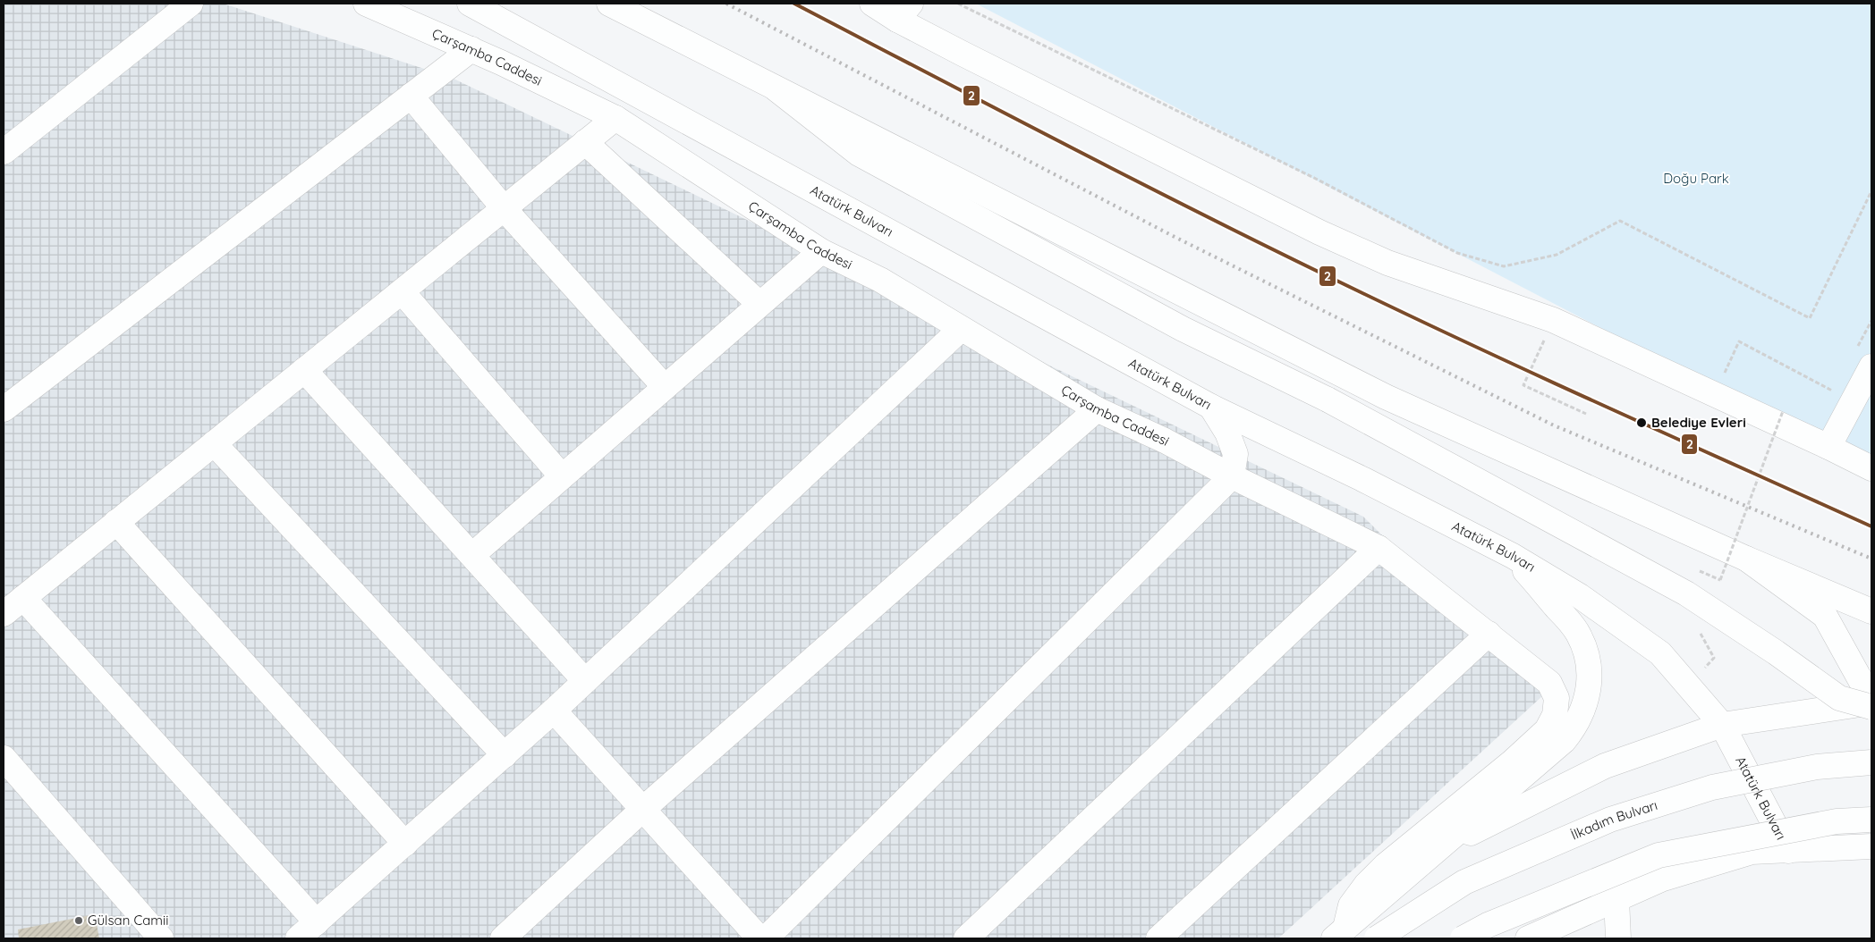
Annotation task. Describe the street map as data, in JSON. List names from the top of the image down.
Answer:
{
  "streets": {
    "main road": ["Çarşamba Caddesi", "Atatürk Bulvarı", "İlkadım Bulvarı"]
  },
  "parks": ["Doğu Park"],
  "places": ["Belediye Evleri", "Gülsan Camii"],
  "lines": ["transit line 2"]
}
